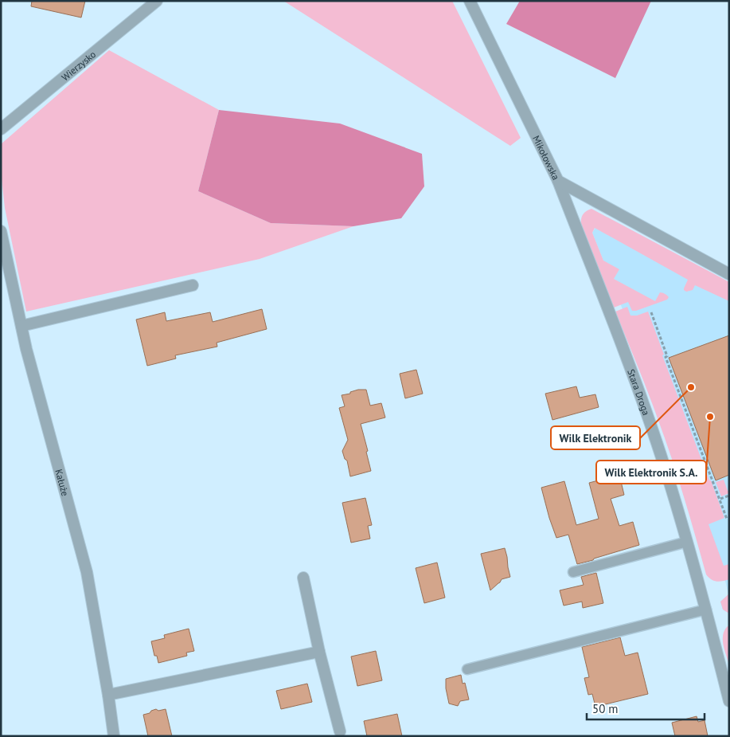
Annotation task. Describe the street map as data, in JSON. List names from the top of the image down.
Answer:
{
  "streets": {
    "street": [
      "Wierzysko",
      "Mikołowska",
      "Stara Droga",
      "Kałuże"
    ]
  },
  "crossings": [
    ["Mikołowska", "Stara Droga"]
  ],
  "places": ["Wilk Elektronik", "Wilk Elektronik S.A."],
  "scale_bar": "50 m"
}
